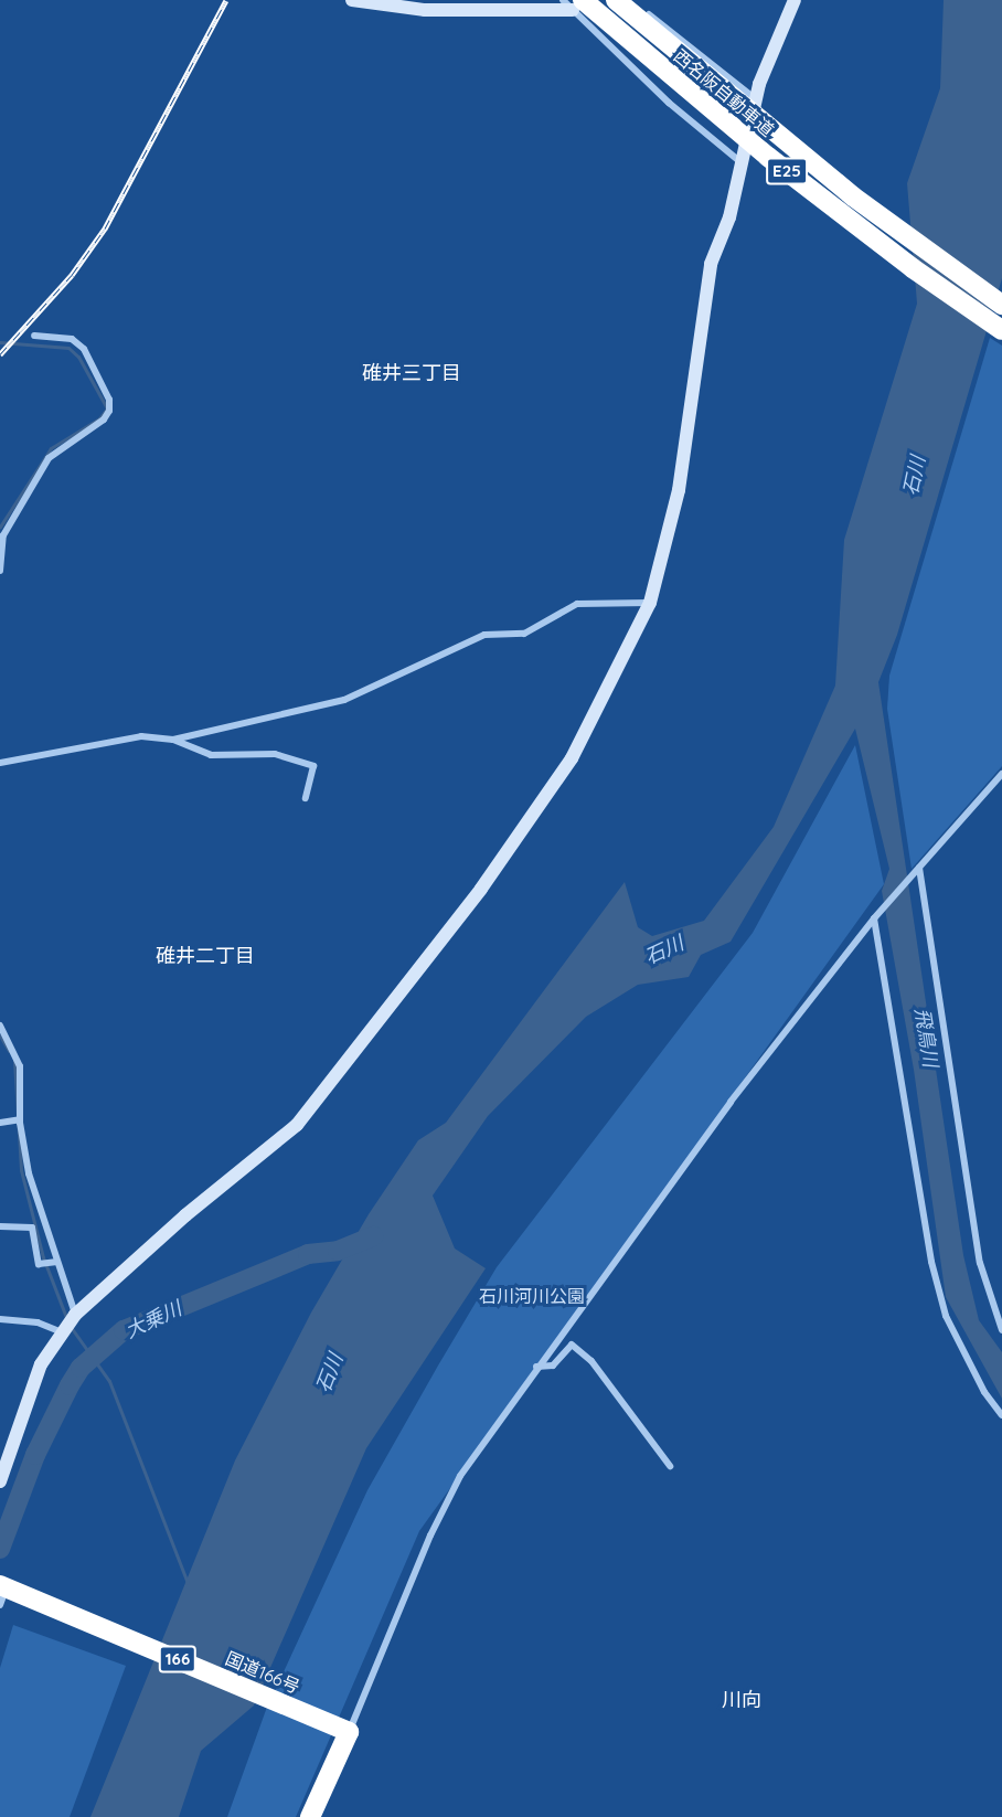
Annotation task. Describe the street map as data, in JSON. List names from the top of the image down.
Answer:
{
  "streets": {
    "highway": [
      "西名阪自動車道",
      "E25",
      "166",
      "国道166号"
    ]
  },
  "districts": ["碓井三丁目", "碓井二丁目", "川向"],
  "water": ["石川", "飛鳥川", "大乗川"],
  "parks": ["石川河川公園"]
}
